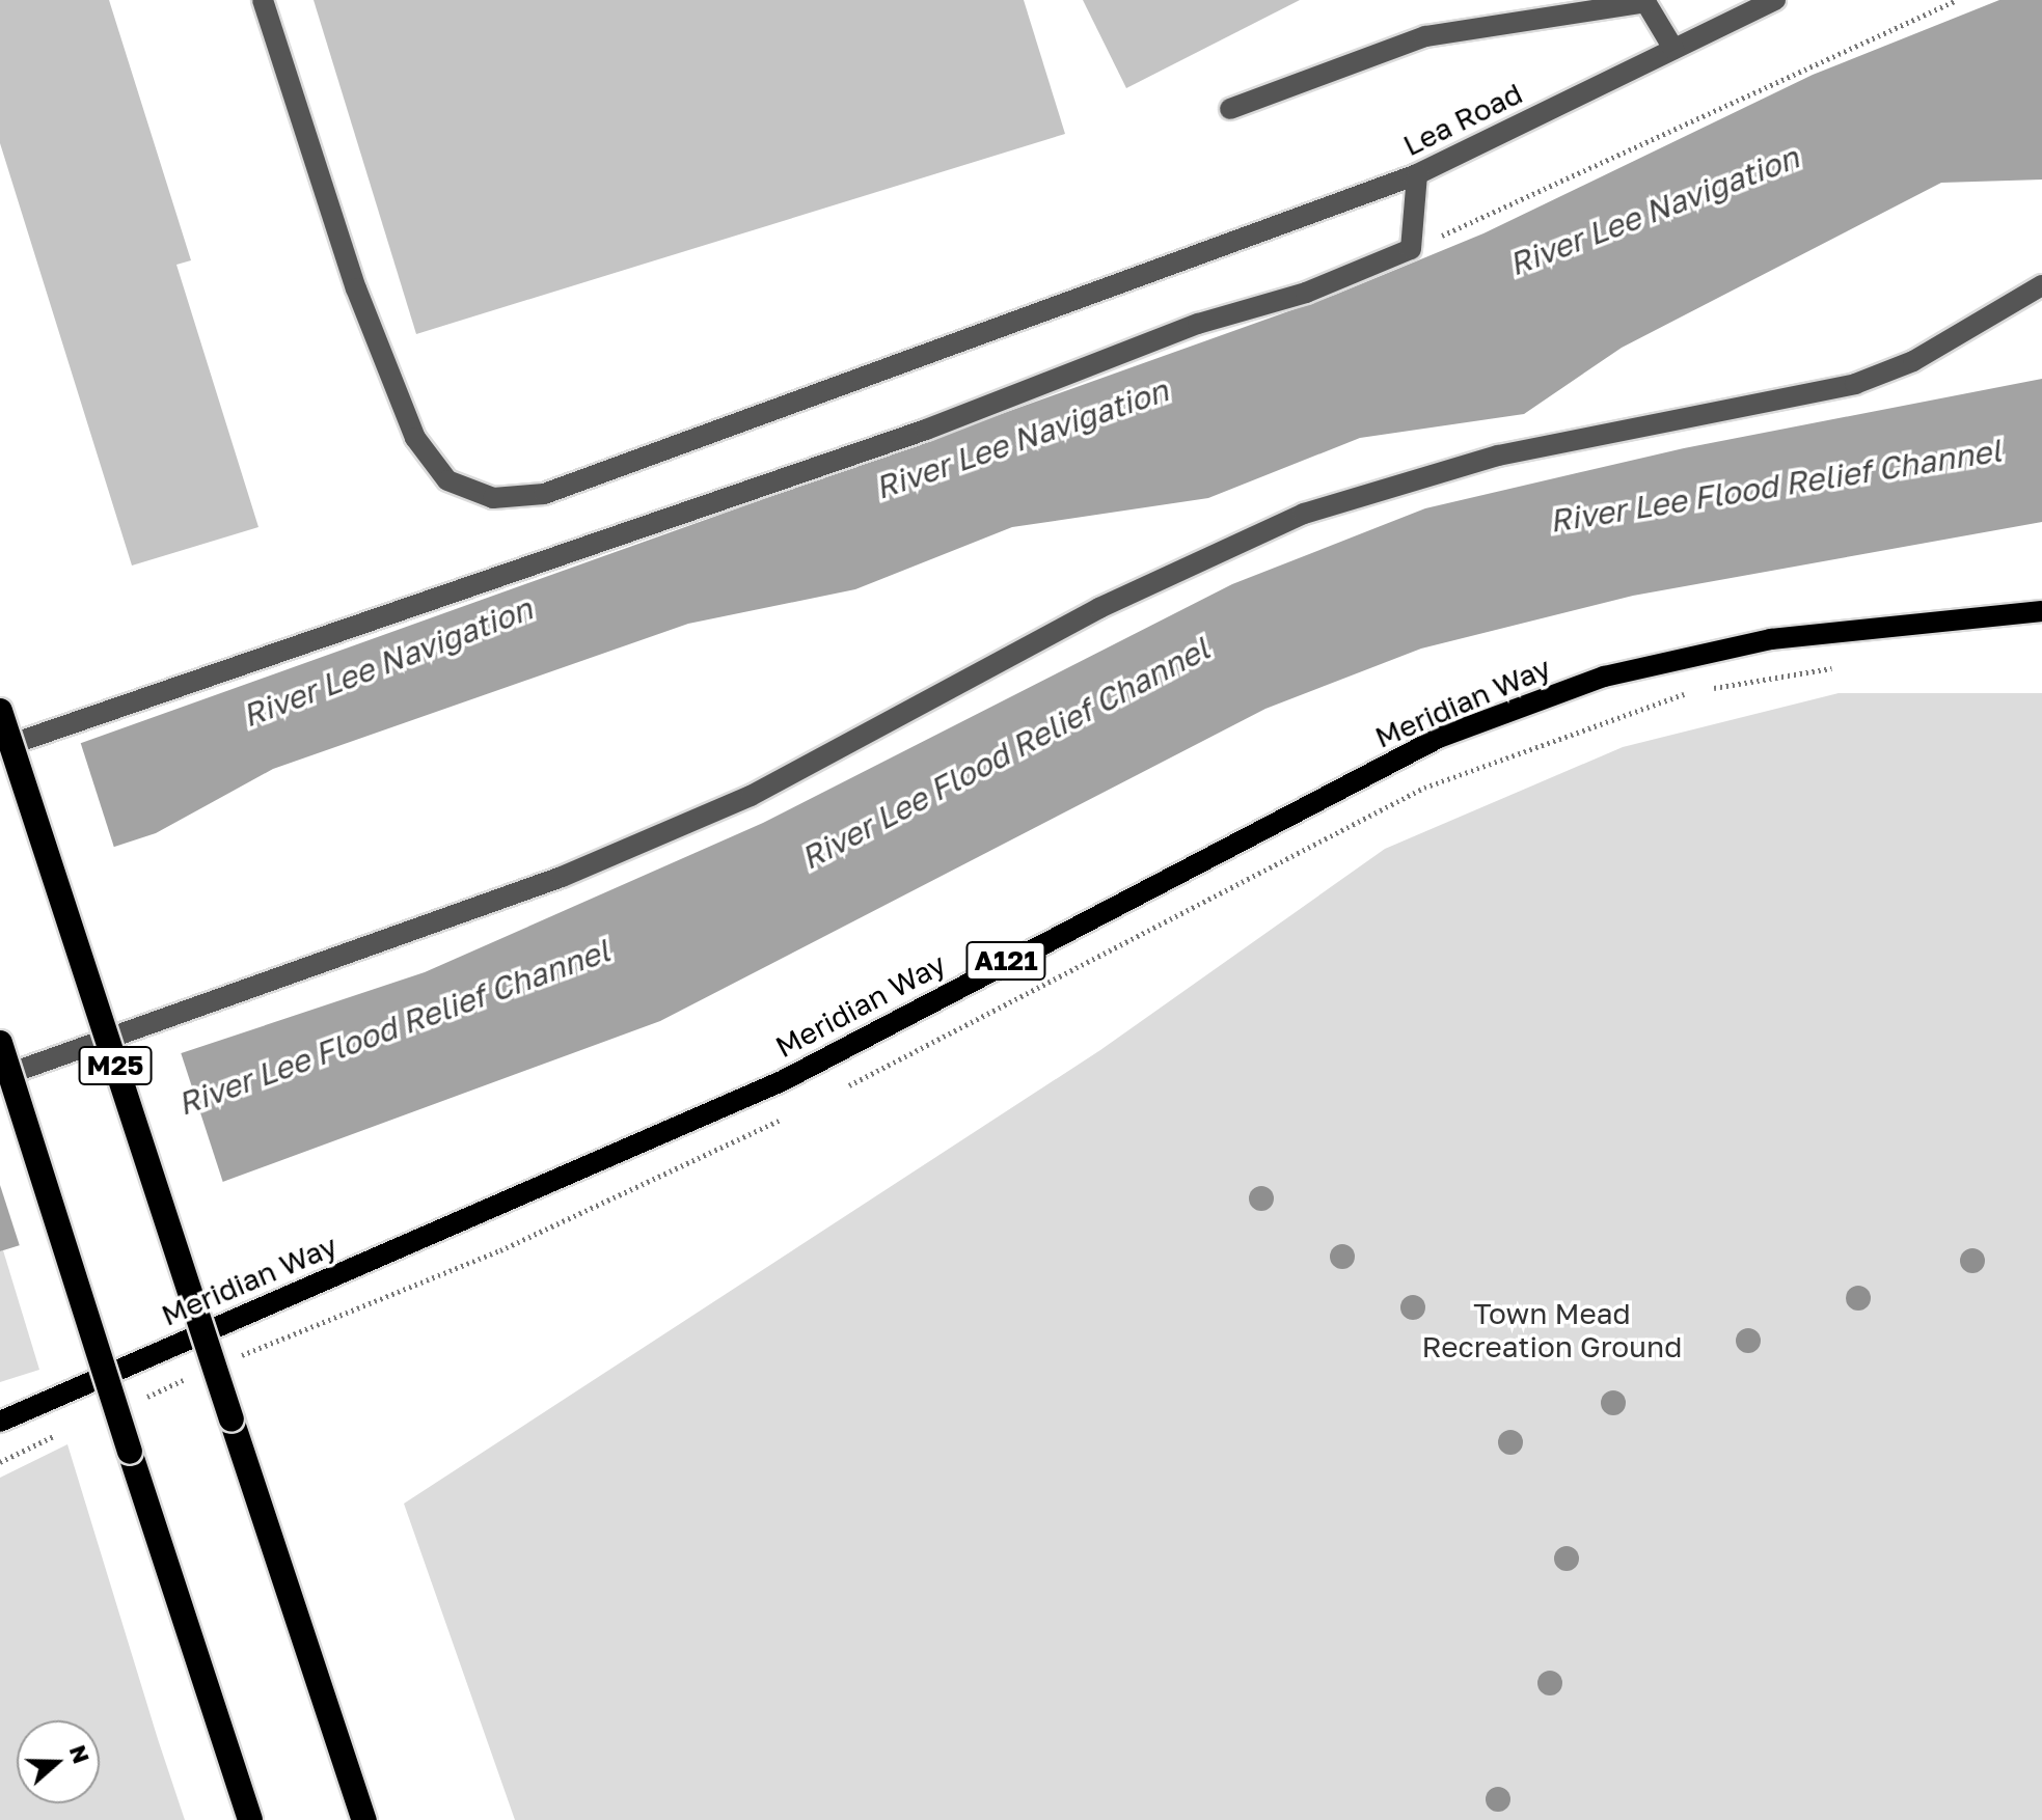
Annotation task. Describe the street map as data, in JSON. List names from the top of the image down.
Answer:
{
  "streets": {
    "highway": ["M25"],
    "main road": ["Meridian Way", "A121"],
    "street": ["Lea Road"]
  },
  "water": ["River Lee Navigation", "River Lee Flood Relief Channel"],
  "parks": ["Town Mead Recreation Ground"],
  "north": "right"
}
